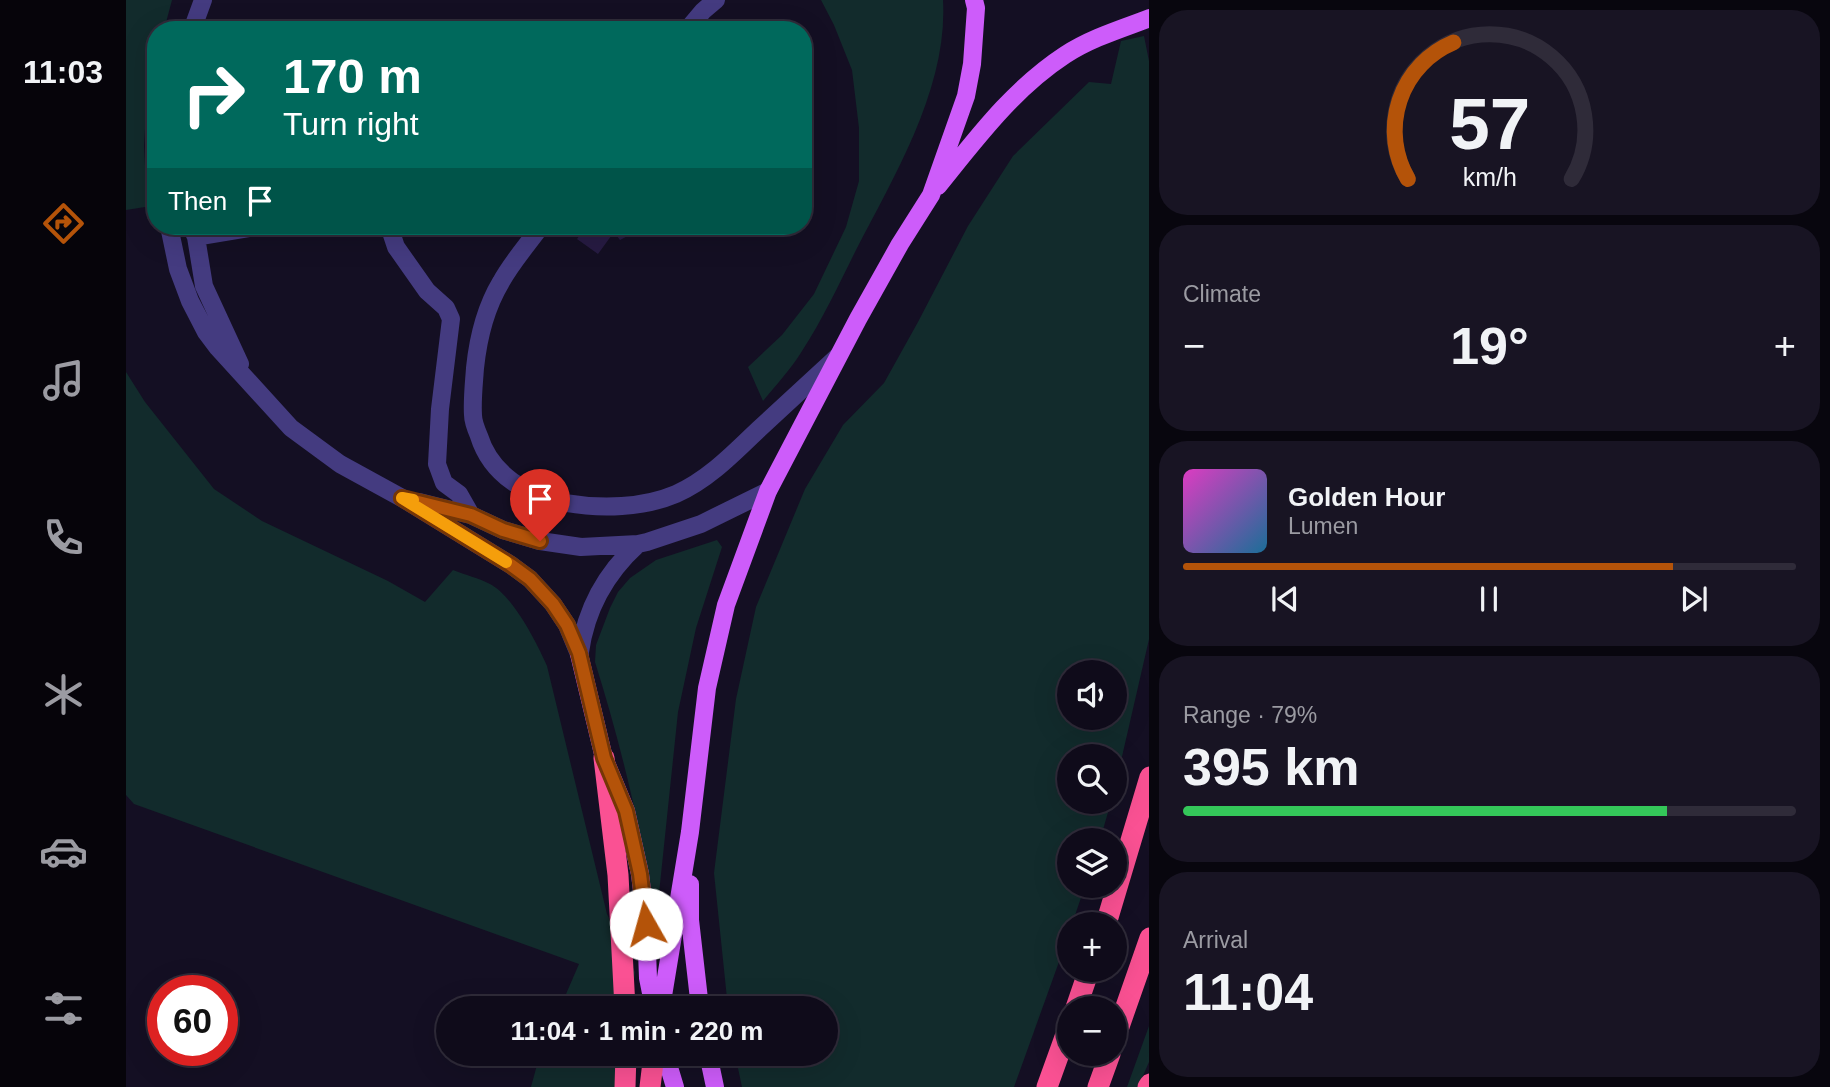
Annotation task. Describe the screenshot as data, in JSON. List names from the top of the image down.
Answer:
{
  "page": {
    "tabs": "11:03",
    "turn": ["170 m", "Turn right"],
    "then": "Then",
    "tile": [
      "Climate",
      ["Range · 79%", "395 km"],
      ["Arrival", "11:04"]
    ],
    "heat": ["−", "19°", "+"],
    "song": ["Golden Hour", "Lumen"],
    "map_buttons": ["+", "−"],
    "limit": "60",
    "trip": "11:04 · 1 min · 220 m",
    "gauge": ["57", "km/h"]
  }
}
